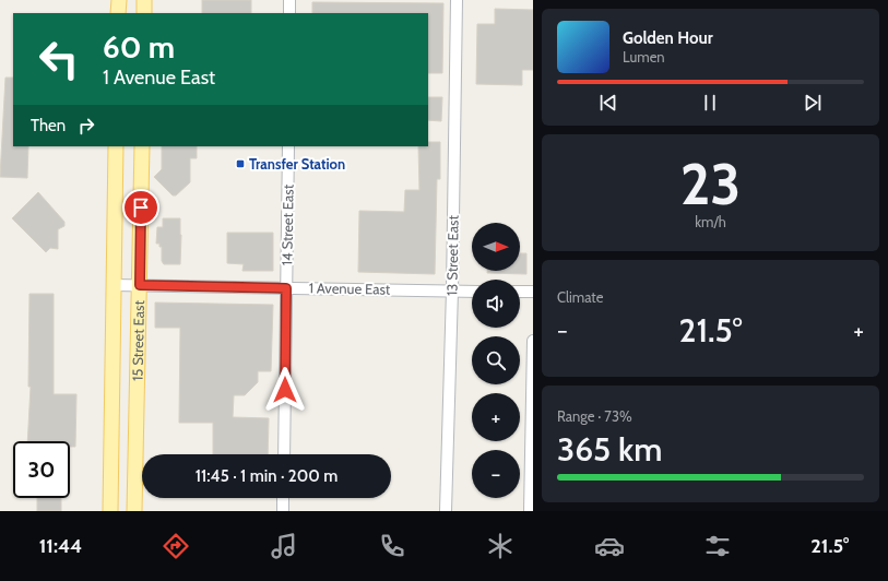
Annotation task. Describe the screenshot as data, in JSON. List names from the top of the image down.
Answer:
{
  "streets": {
    "main road": ["15 Street East"],
    "street": ["14 Street East", "13 Street East", "1 Avenue East"]
  },
  "crossings": [
    ["14 Street East", "1 Avenue East"],
    ["13 Street East", "1 Avenue East"],
    ["1 Avenue East", "15 Street East"]
  ],
  "places": {
    "transit": ["Transfer Station"]
  },
  "north": "right",
  "page": {
    "turn": ["60 m", "1 Avenue East"],
    "song": ["Golden Hour", "Lumen"],
    "then": "Then",
    "tile": [
      ["23", "km/h"],
      "Climate",
      ["Range · 73%", "365 km"]
    ],
    "map_buttons": ["+", "−"],
    "heat": ["−", "21.5°", "+"],
    "limit": "30",
    "trip": "11:45 · 1 min · 200 m",
    "tabs": ["11:44", "21.5°"]
  }
}
